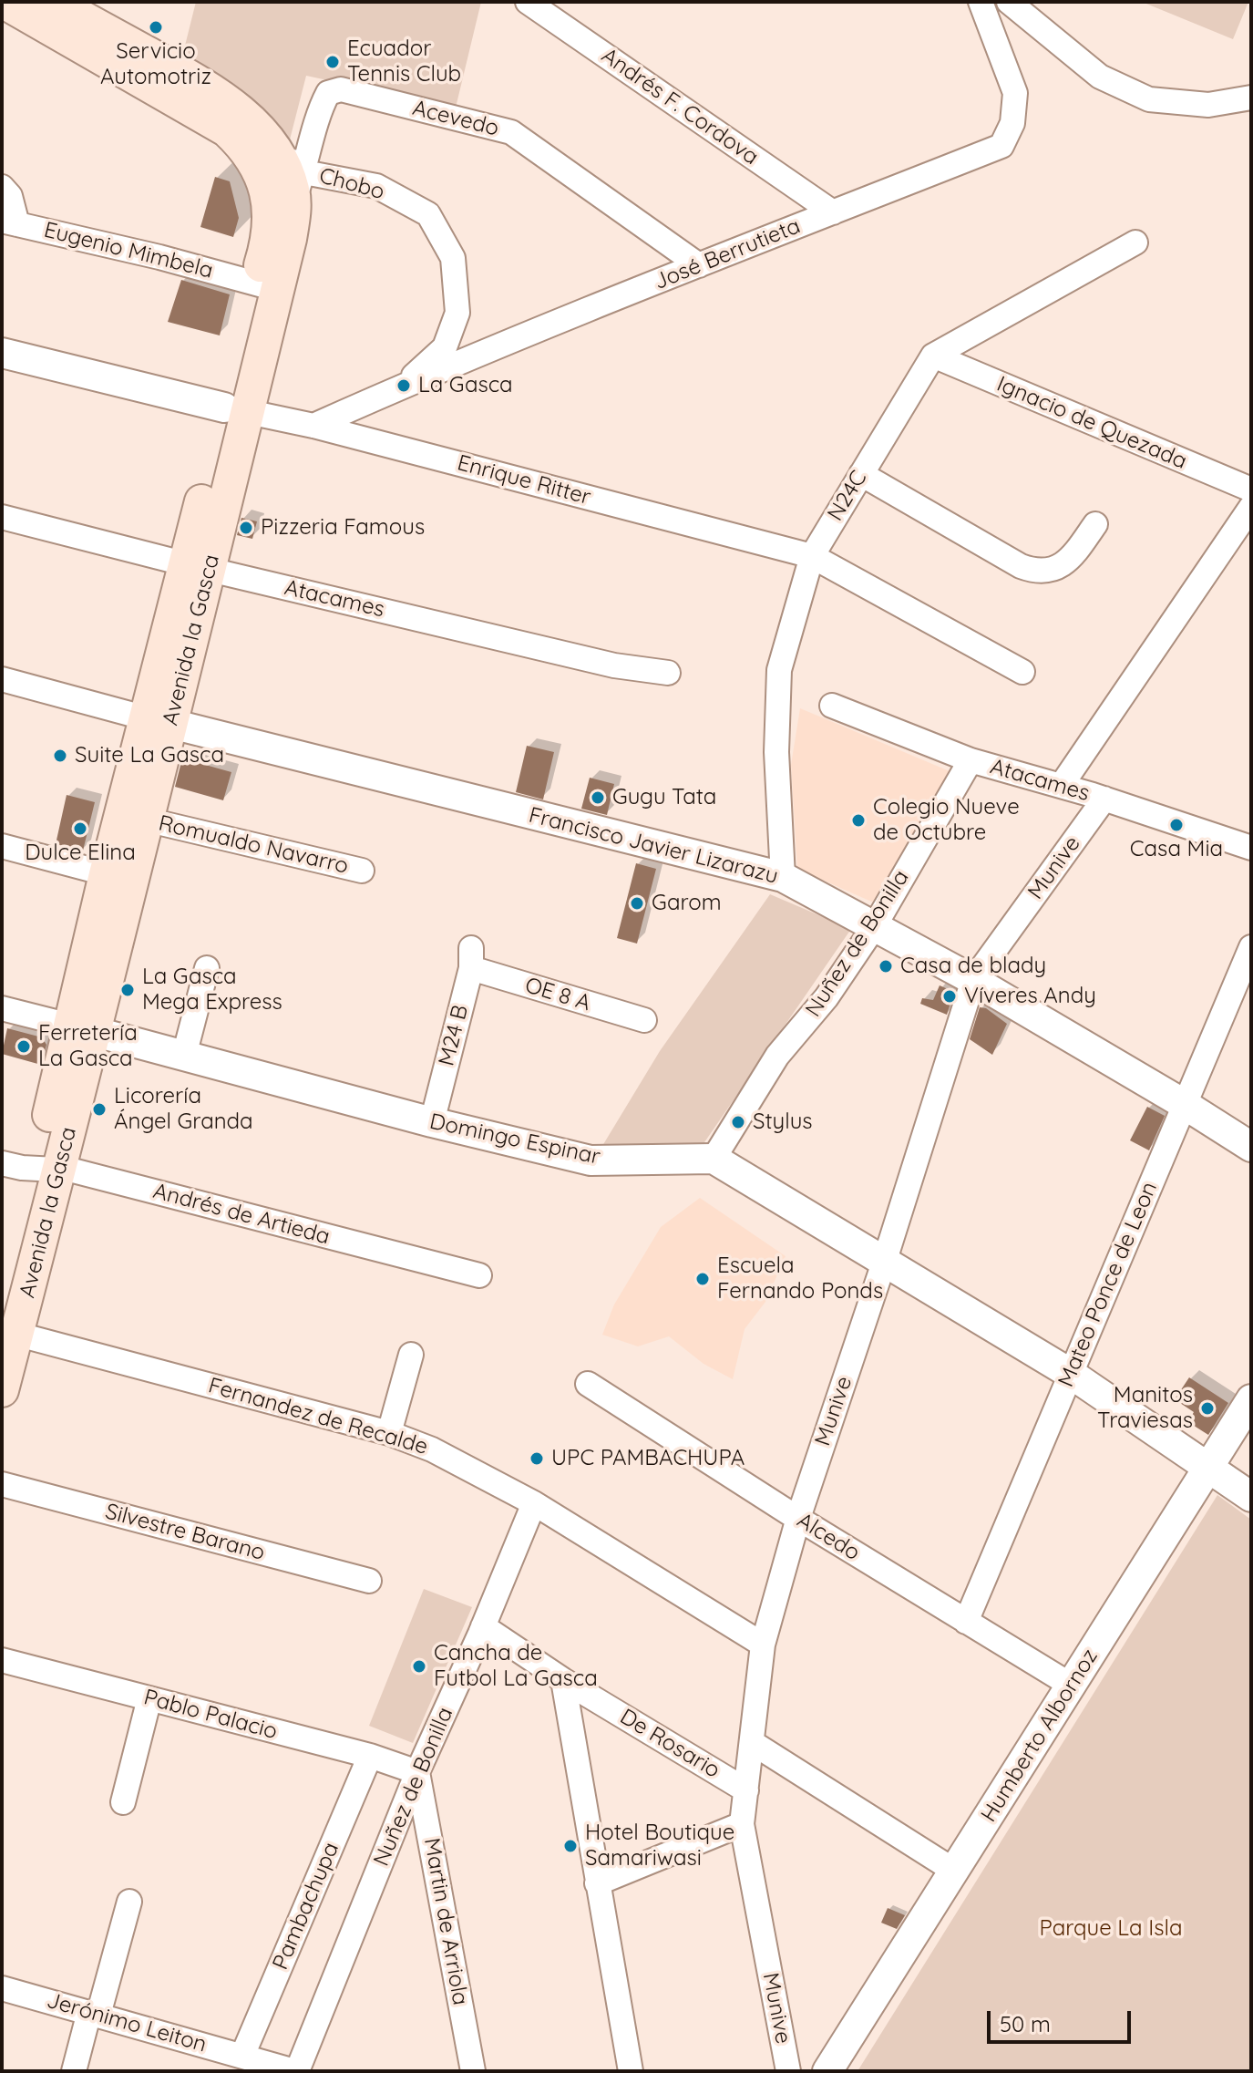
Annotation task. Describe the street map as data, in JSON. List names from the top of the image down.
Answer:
{
  "streets": {
    "main road": ["Avenida la Gasca"],
    "street": [
      "Andrés F. Cordova",
      "Acevedo",
      "Chobo",
      "Eugenio Mimbela",
      "José Berrutieta",
      "Ignacio de Quezada",
      "Enrique Ritter",
      "N24C",
      "Atacames",
      "Romualdo Navarro",
      "Francisco Javier Lizarazu",
      "Munive",
      "Nuñez de Bonilla",
      "OE 8 A",
      "M24 B",
      "Domingo Espinar",
      "Andrés de Artieda",
      "Mateo Ponce de Leon",
      "Fernandez de Recalde",
      "Silvestre Barano",
      "Alcedo",
      "Pablo Palacio",
      "Humberto Albornoz",
      "De Rosario",
      "Pambachupa",
      "Martin de Arriola",
      "Jerónimo Leiton"
    ]
  },
  "crossings": [
    ["Andrés F. Cordova", "José Berrutieta"],
    ["Acevedo", "Chobo"],
    ["Acevedo", "José Berrutieta"],
    ["Acevedo", "Avenida la Gasca"],
    ["Chobo", "José Berrutieta"],
    ["Chobo", "Avenida la Gasca"],
    ["Eugenio Mimbela", "Avenida la Gasca"],
    ["José Berrutieta", "Enrique Ritter"],
    ["Ignacio de Quezada", "N24C"],
    ["Enrique Ritter", "N24C"],
    ["Enrique Ritter", "Avenida la Gasca"],
    ["N24C", "Francisco Javier Lizarazu"],
    ["Atacames", "Avenida la Gasca"],
    ["Atacames", "Munive"],
    ["Atacames", "Nuñez de Bonilla"],
    ["Avenida la Gasca", "Romualdo Navarro"],
    ["Avenida la Gasca", "Francisco Javier Lizarazu"],
    ["Avenida la Gasca", "Domingo Espinar"],
    ["Avenida la Gasca", "Andrés de Artieda"],
    ["Avenida la Gasca", "Fernandez de Recalde"],
    ["Francisco Javier Lizarazu", "Munive"],
    ["Francisco Javier Lizarazu", "Nuñez de Bonilla"],
    ["Francisco Javier Lizarazu", "Mateo Ponce de Leon"],
    ["Munive", "Fernandez de Recalde"],
    ["Munive", "Alcedo"],
    ["Munive", "De Rosario"],
    ["Nuñez de Bonilla", "Domingo Espinar"],
    ["Nuñez de Bonilla", "Fernandez de Recalde"],
    ["Nuñez de Bonilla", "Pablo Palacio"],
    ["Nuñez de Bonilla", "De Rosario"],
    ["Nuñez de Bonilla", "Martin de Arriola"],
    ["Nuñez de Bonilla", "Jerónimo Leiton"],
    ["OE 8 A", "M24 B"],
    ["M24 B", "Domingo Espinar"],
    ["Mateo Ponce de Leon", "Alcedo"],
    ["Alcedo", "Humberto Albornoz"],
    ["Pablo Palacio", "Pambachupa"],
    ["Pablo Palacio", "Martin de Arriola"],
    ["Pambachupa", "Jerónimo Leiton"]
  ],
  "parks": ["Parque La Isla"],
  "places": [
    "Servicio Automotriz",
    "Ecuador Tennis Club",
    "La Gasca",
    "Pizzeria Famous",
    "Suite La Gasca",
    "Gugu Tata",
    "Colegio Nueve de Octubre",
    "Casa Mia",
    "Dulce Elina",
    "Garom",
    "Casa de blady",
    "La Gasca Mega Express",
    "Víveres Andy",
    "Ferretería La Gasca",
    "Licorería Ángel Granda",
    "Stylus",
    "Escuela Fernando Ponds",
    "Manitos Traviesas",
    "UPC PAMBACHUPA",
    "Cancha de Futbol La Gasca",
    "Hotel Boutique Samariwasi"
  ],
  "scale_bar": "50 m"
}
